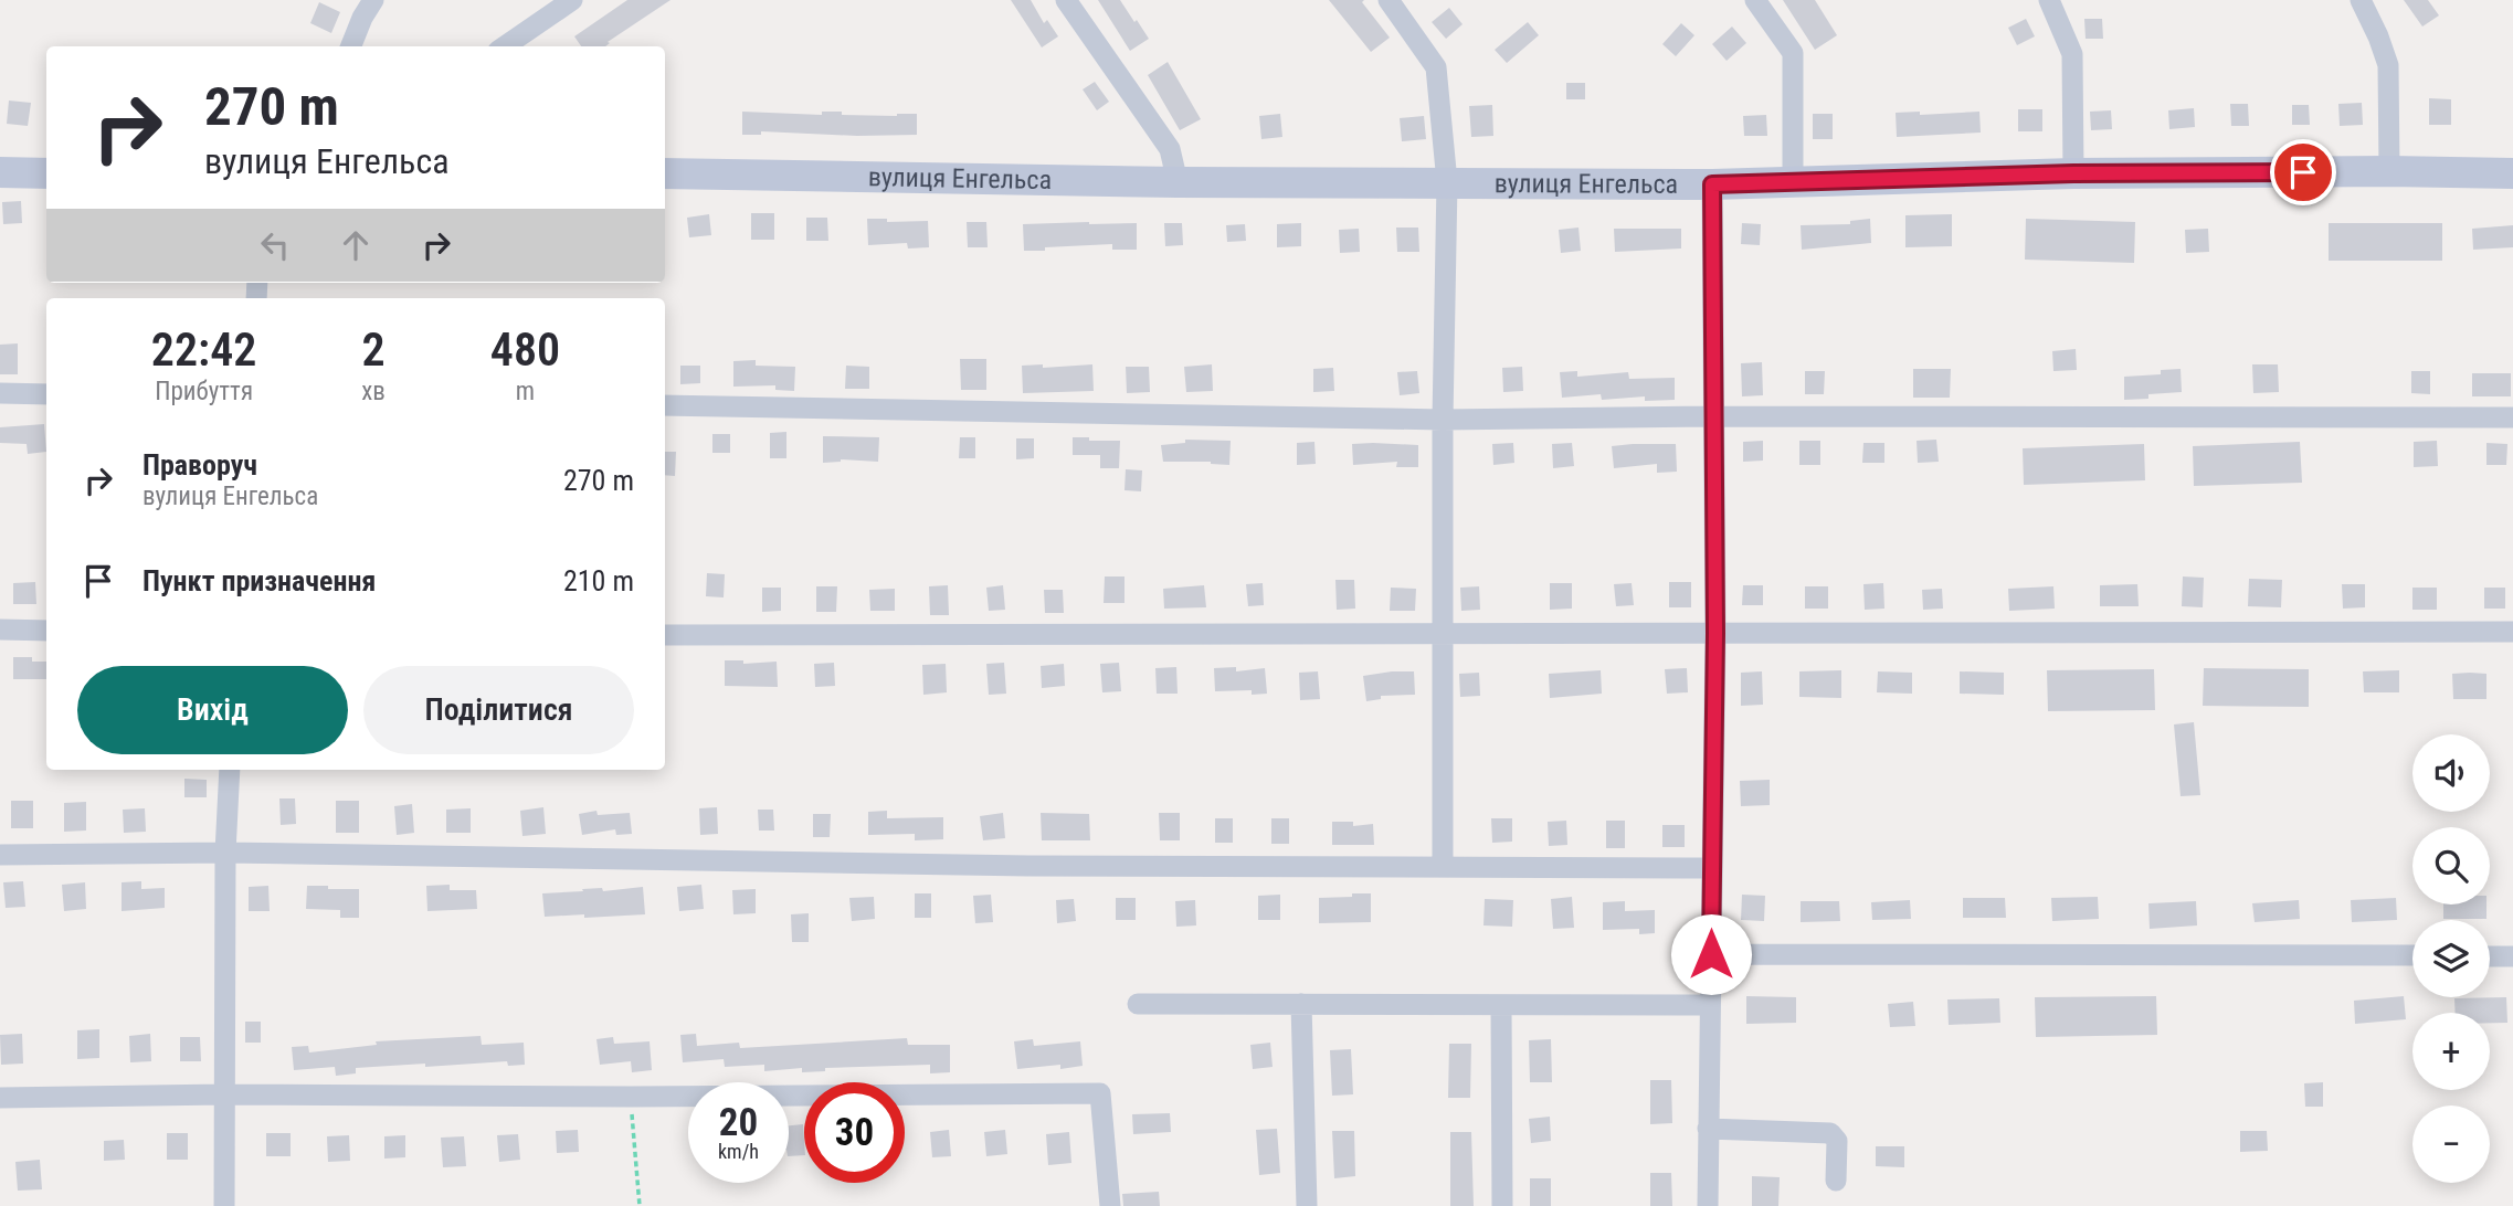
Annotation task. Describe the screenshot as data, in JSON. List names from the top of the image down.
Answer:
{
  "streets": {
    "street": ["вулиця Енгельса"]
  },
  "page": {
    "turn": ["270 m", "вулиця Енгельса"],
    "eta": [
      "22:42",
      "Прибуття",
      "2",
      "хв",
      "480",
      "m"
    ],
    "list": [
      {
        "name": "Праворуч",
        "note": "вулиця Енгельса",
        "value": "270 m"
      },
      {
        "name": "Пункт призначення",
        "value": "210 m"
      }
    ],
    "buttons": ["Вихід", "Поділитися"],
    "map_buttons": ["+", "−"],
    "speed": "20 km/h",
    "limit": "30"
  }
}
